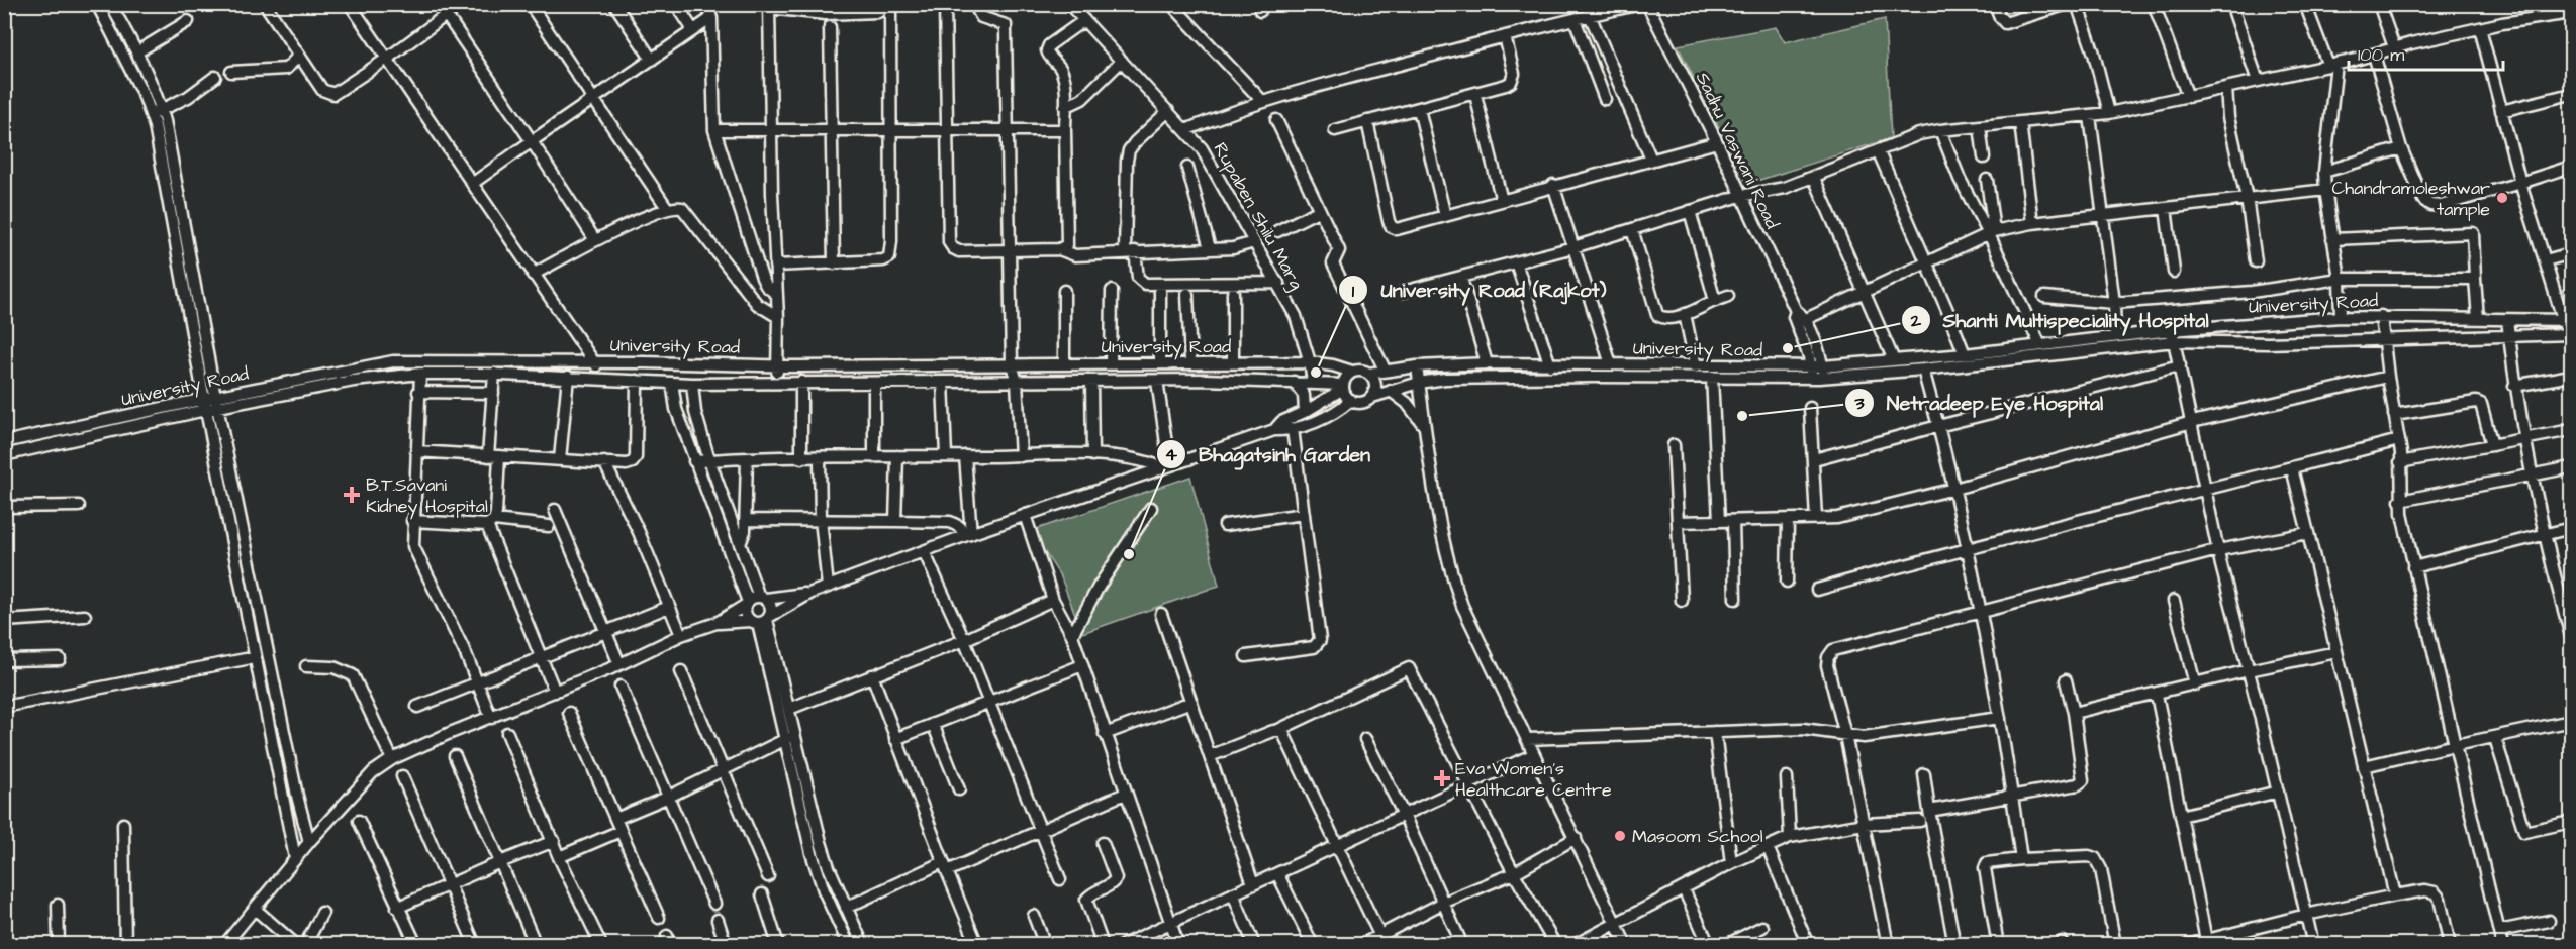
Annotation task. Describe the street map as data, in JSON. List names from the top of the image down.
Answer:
{
  "streets": {
    "street": ["Sadhu Vaswani Road", "Rupaben Shilu Marg", "University Road"]
  },
  "crossings": [
    ["Rupaben Shilu Marg", "University Road"]
  ],
  "places": {
    "other": [
      "Chandramoleshwar tample",
      "Shanti Multispeciality Hospital",
      "University Road (Rajkot)",
      "Netradeep Eye Hospital",
      "Bhagatsinh Garden",
      "Masoom School"
    ],
    "health": ["B.T.Savani Kidney Hospital", "Eva Women's Healthcare Centre"]
  },
  "scale_bar": "100 m"
}
